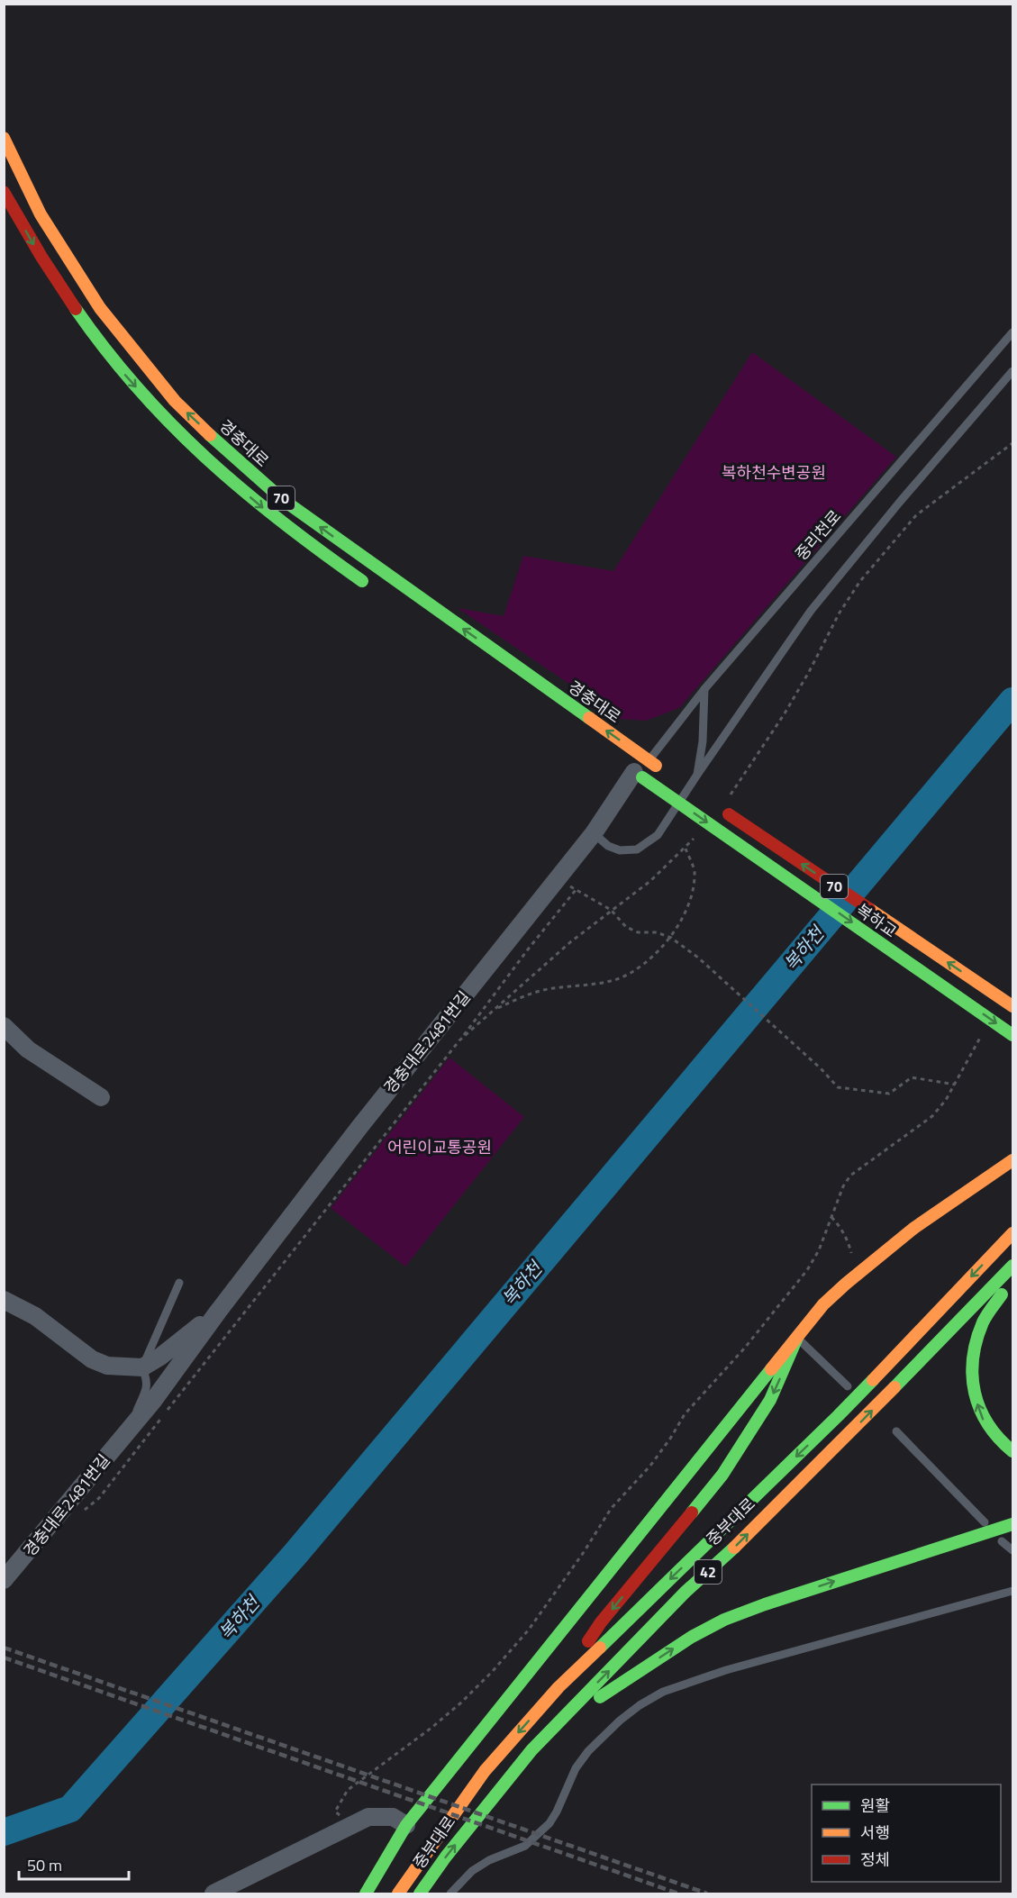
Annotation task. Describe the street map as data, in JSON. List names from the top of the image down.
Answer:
{
  "streets": {
    "main road": [
      "경충대로",
      "70",
      "복하교",
      "중부대로",
      "42"
    ],
    "street": ["경충대로2481번길"],
    "lane": ["중리천로"]
  },
  "crossings": [
    ["경충대로", "중리천로"],
    ["복하교", "경충대로2481번길"]
  ],
  "water": ["복하천"],
  "parks": ["복하천수변공원", "어린이교통공원"],
  "legend": ["원활", "서행", "정체"],
  "scale_bar": "50 m"
}
